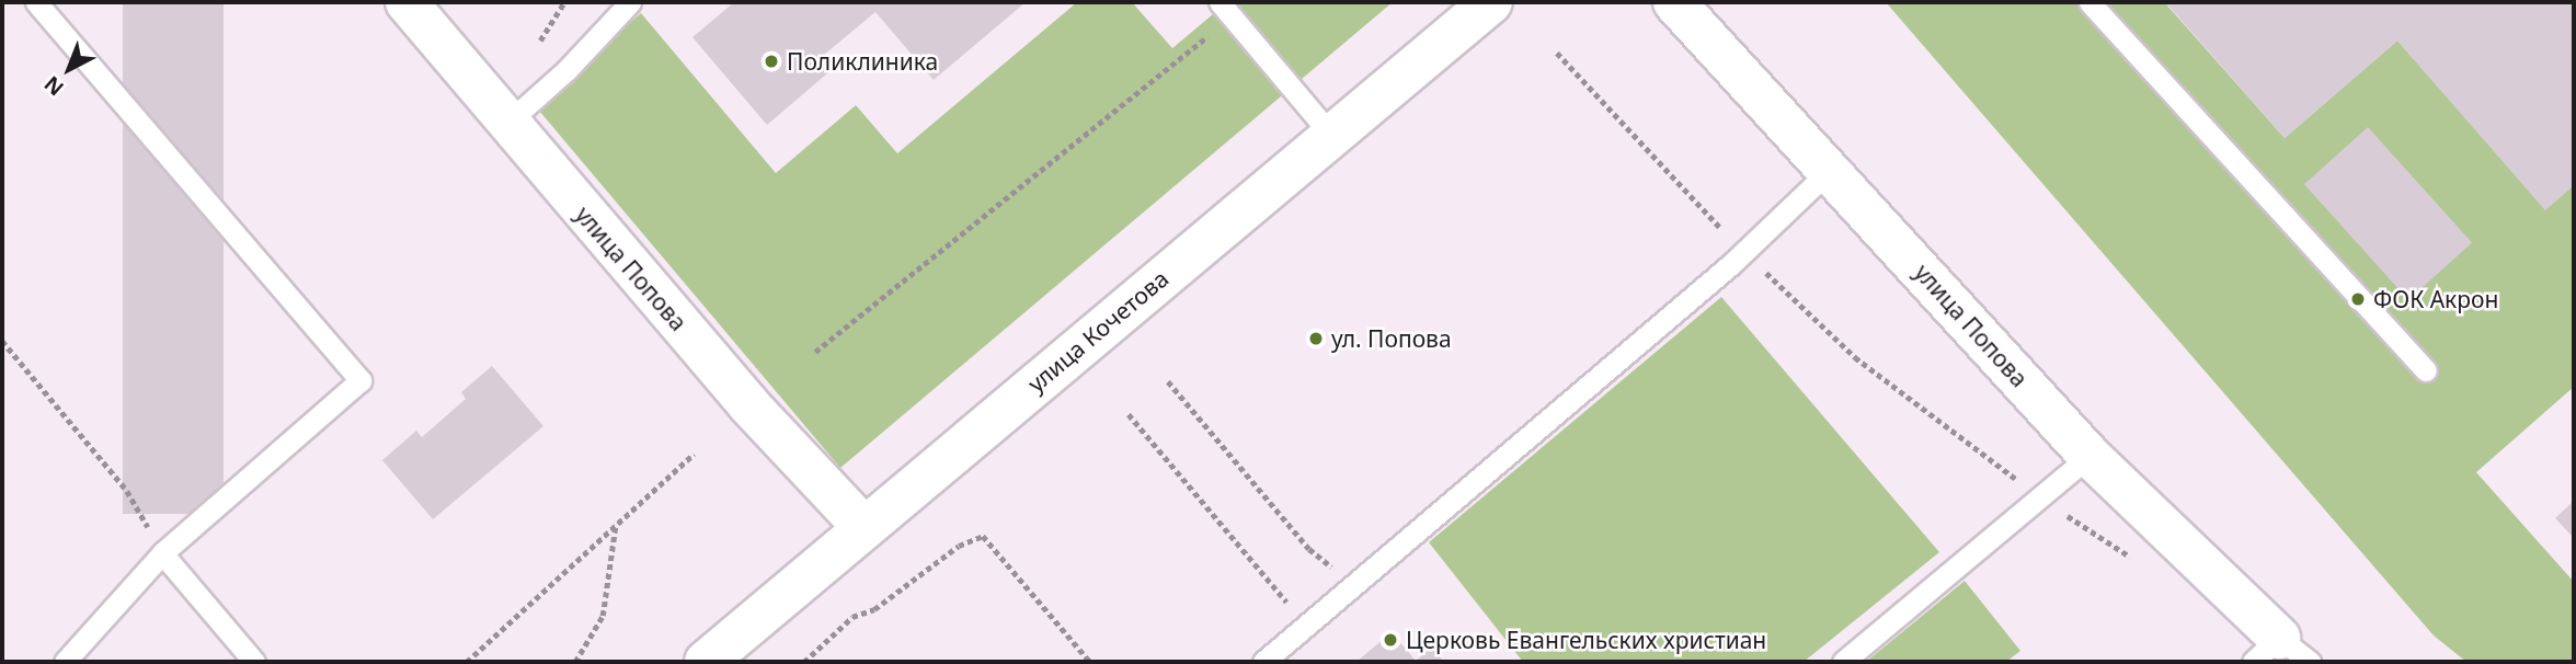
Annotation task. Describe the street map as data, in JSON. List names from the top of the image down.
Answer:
{
  "streets": {
    "street": ["улица Попова", "улица Кочетова"]
  },
  "crossings": [
    ["улица Попова", "улица Кочетова"]
  ],
  "places": [
    "Поликлиника",
    "ФОК Акрон",
    "ул. Попова",
    "Церковь Евангельских христиан"
  ],
  "north": "bottom left"
}
